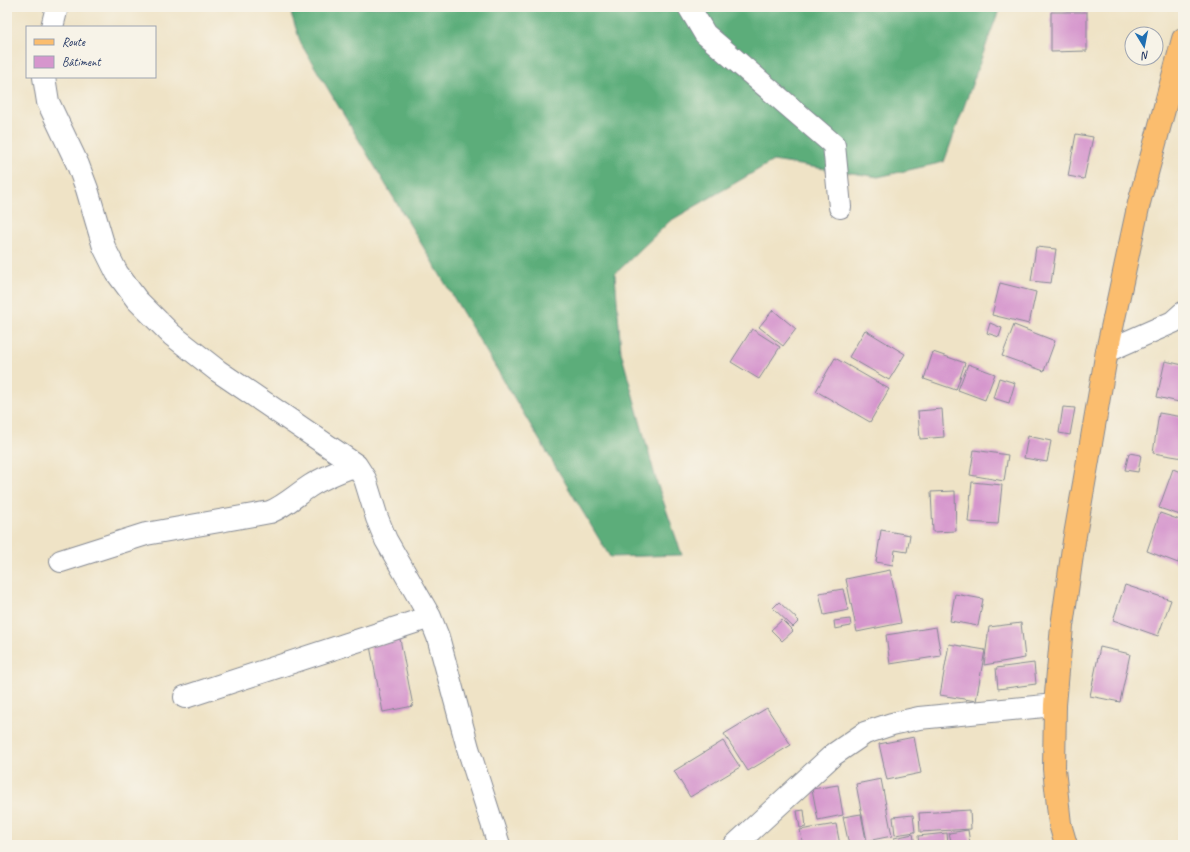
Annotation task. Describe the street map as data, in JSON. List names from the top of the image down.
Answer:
{
  "legend": ["Route", "Bâtiment"],
  "north": "bottom"
}
